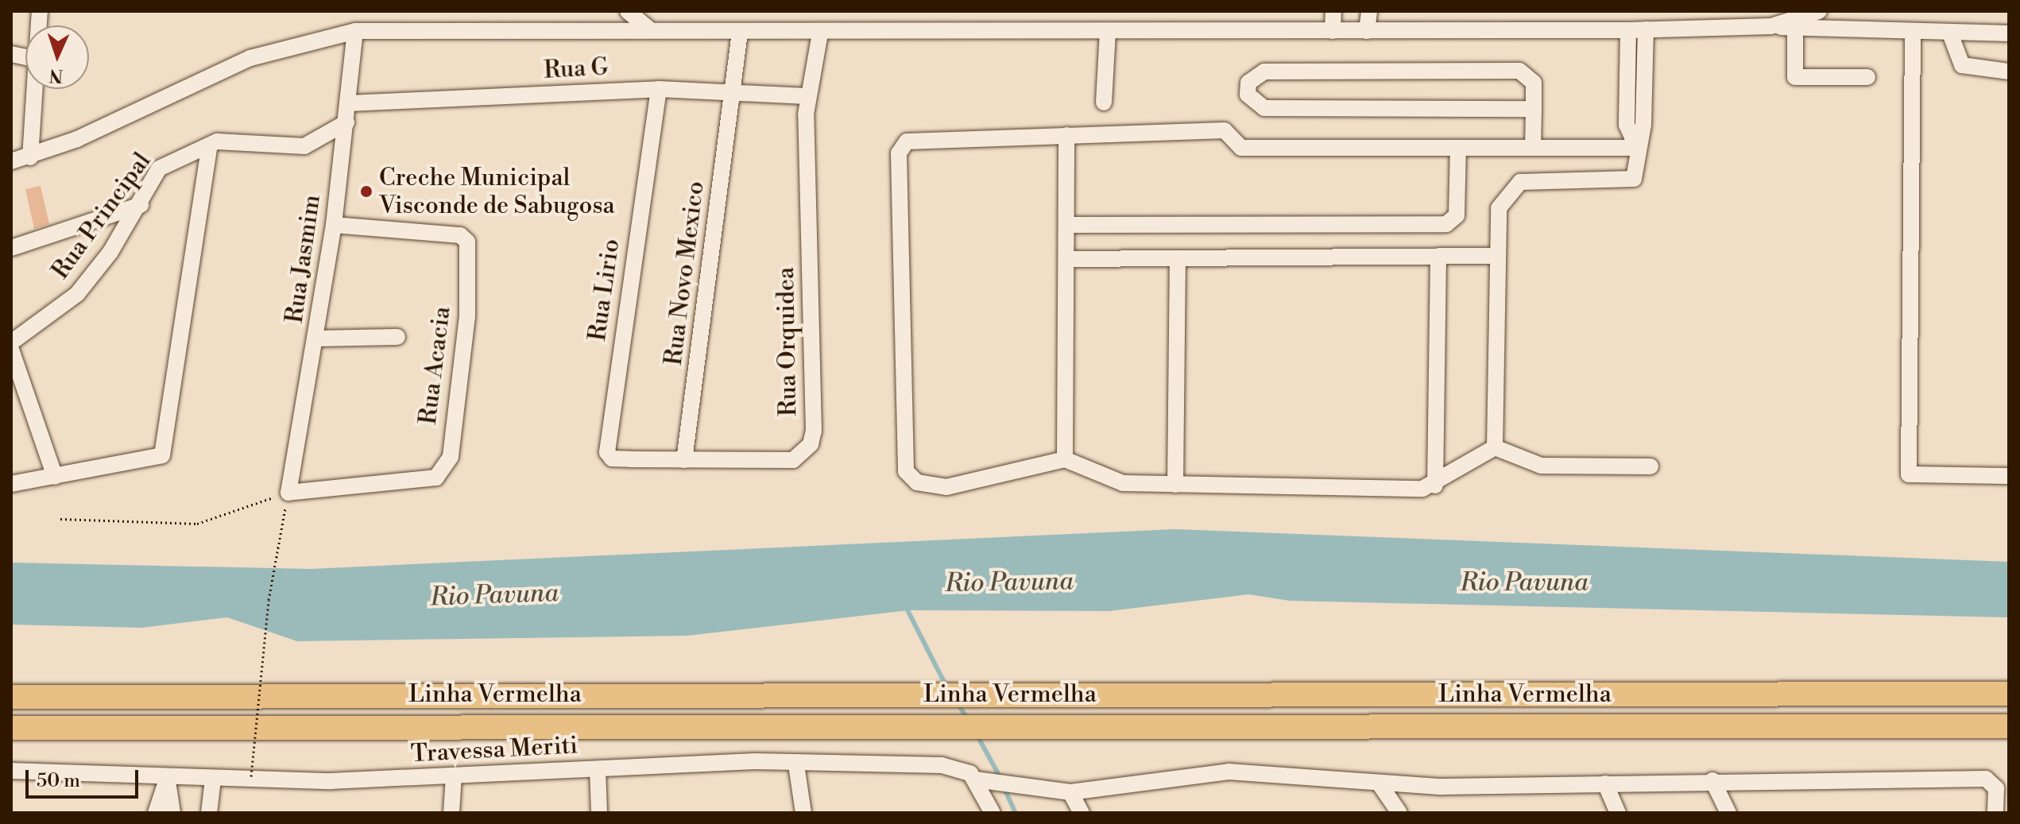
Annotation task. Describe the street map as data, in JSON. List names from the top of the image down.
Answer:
{
  "streets": {
    "highway": ["Linha Vermelha"],
    "street": [
      "Rua G",
      "Rua Principal",
      "Rua Jasmim",
      "Rua Novo Mexico",
      "Rua Lirio",
      "Rua Orquidea",
      "Rua Acacia",
      "Travessa Meriti"
    ]
  },
  "crossings": [
    ["Rua G", "Rua Jasmim"],
    ["Rua G", "Rua Novo Mexico"],
    ["Rua G", "Rua Lirio"],
    ["Rua G", "Rua Orquidea"],
    ["Rua Principal", "Rua Jasmim"],
    ["Rua Jasmim", "Rua Acacia"],
    ["Rua Novo Mexico", "Rua Orquidea"],
    ["Rua Lirio", "Rua Orquidea"]
  ],
  "water": ["Rio Pavuna"],
  "places": ["Creche Municipal Visconde de Sabugosa"],
  "scale_bar": "50 m",
  "north": "bottom"
}
